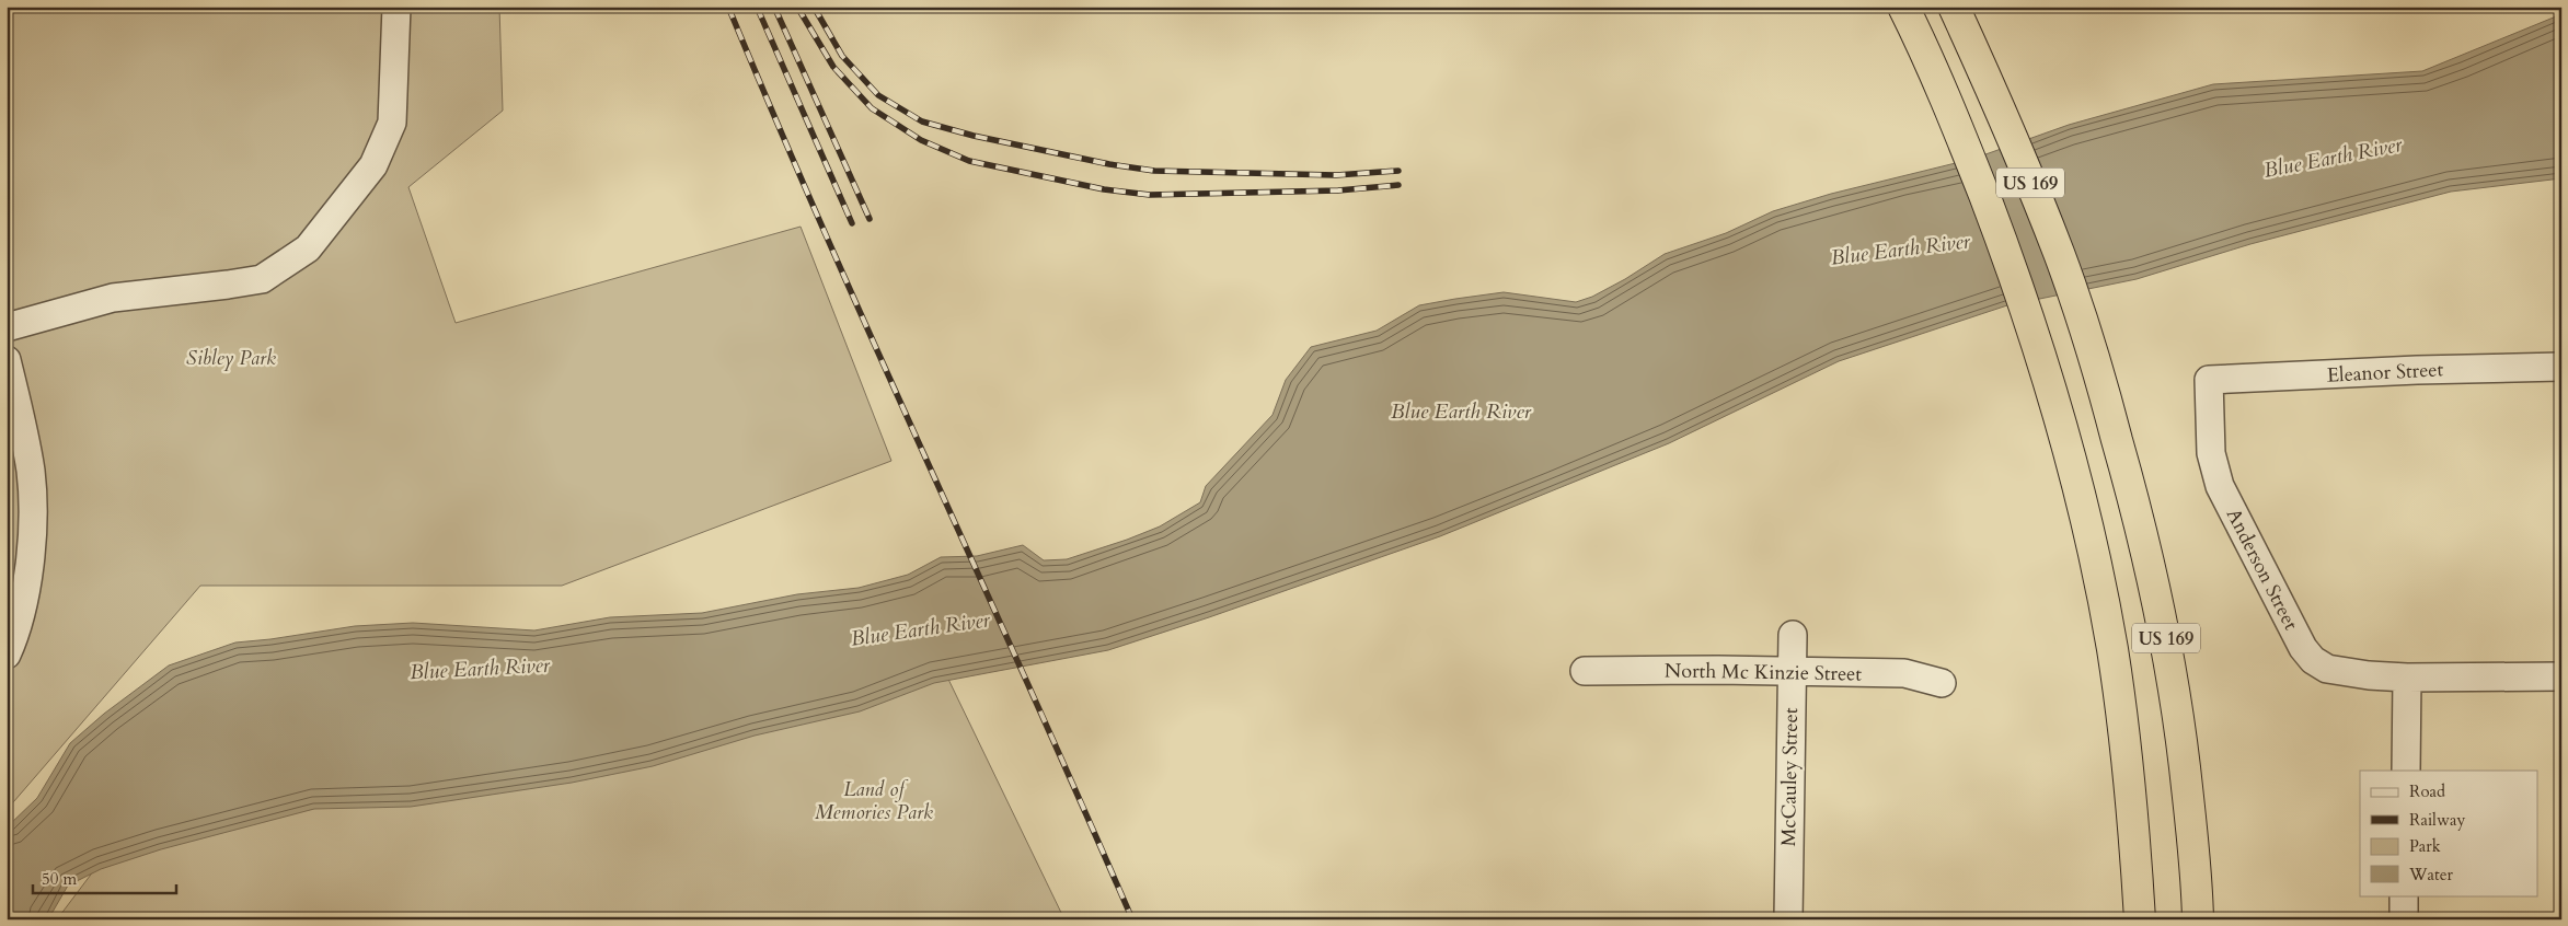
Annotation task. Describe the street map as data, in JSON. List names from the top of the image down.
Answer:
{
  "streets": {
    "highway": ["US 169"],
    "street": [
      "Eleanor Street",
      "Anderson Street",
      "North Mc Kinzie Street",
      "McCauley Street"
    ]
  },
  "crossings": [
    ["Eleanor Street", "Anderson Street"],
    ["North Mc Kinzie Street", "McCauley Street"]
  ],
  "water": ["Blue Earth River"],
  "parks": ["Sibley Park", "Land of Memories Park"],
  "legend": [
    "Road",
    "Railway",
    "Park",
    "Water"
  ],
  "scale_bar": "50 m"
}
